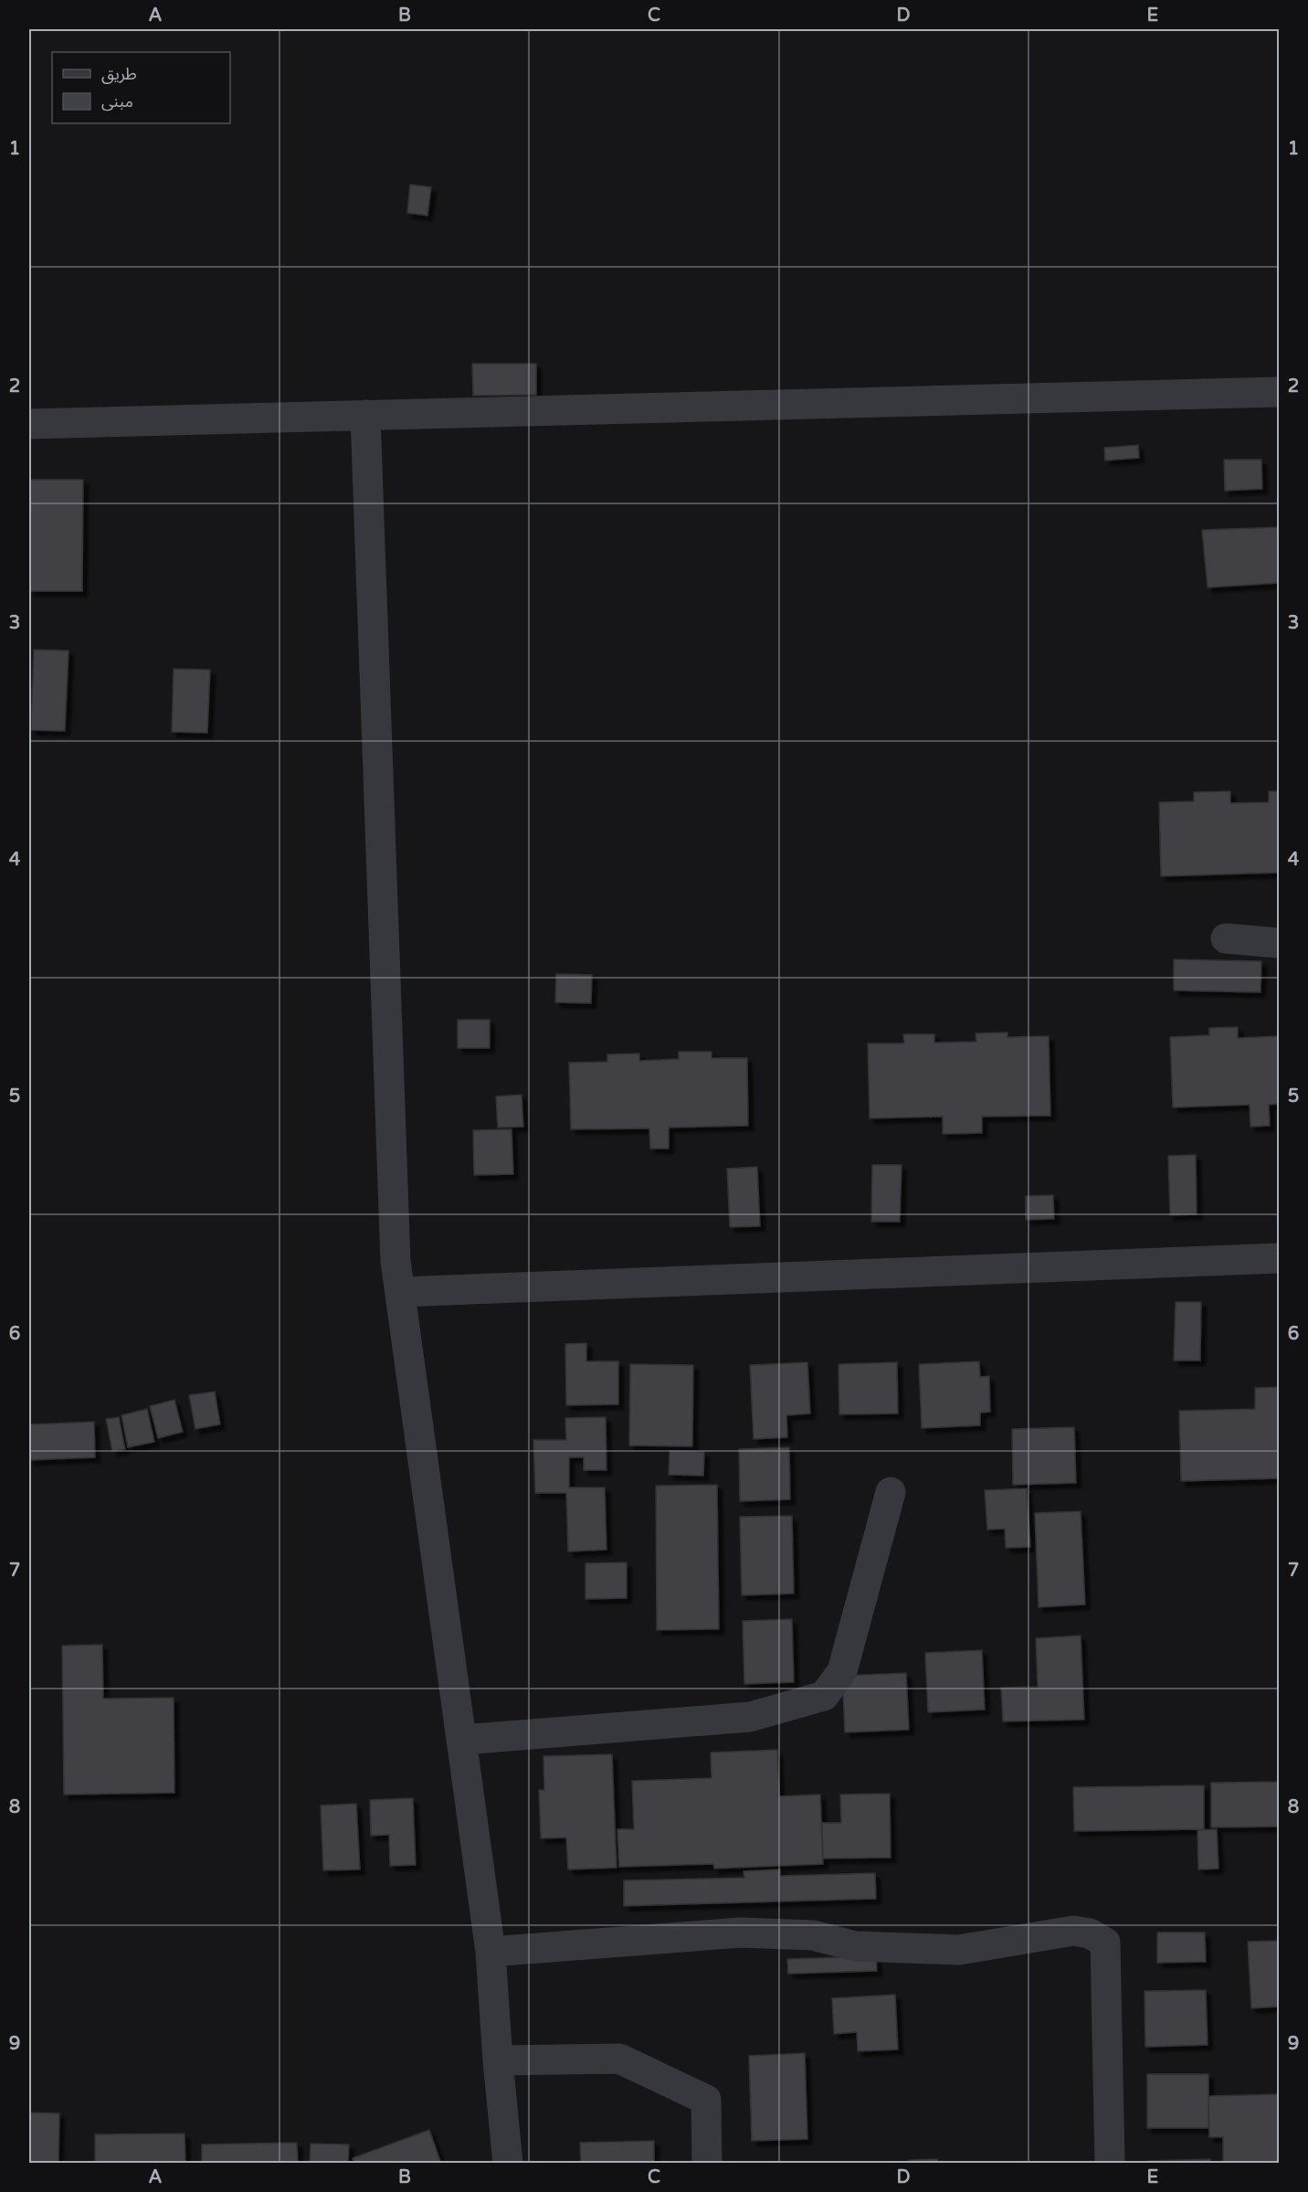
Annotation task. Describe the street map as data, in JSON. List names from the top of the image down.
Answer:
{
  "legend": ["طريق", "مبنى"],
  "grid": {
    "columns": [
      "A",
      "B",
      "C",
      "D",
      "E"
    ],
    "rows": [
      "1",
      "2",
      "3",
      "4",
      "5",
      "6",
      "7",
      "8",
      "9"
    ]
  }
}
